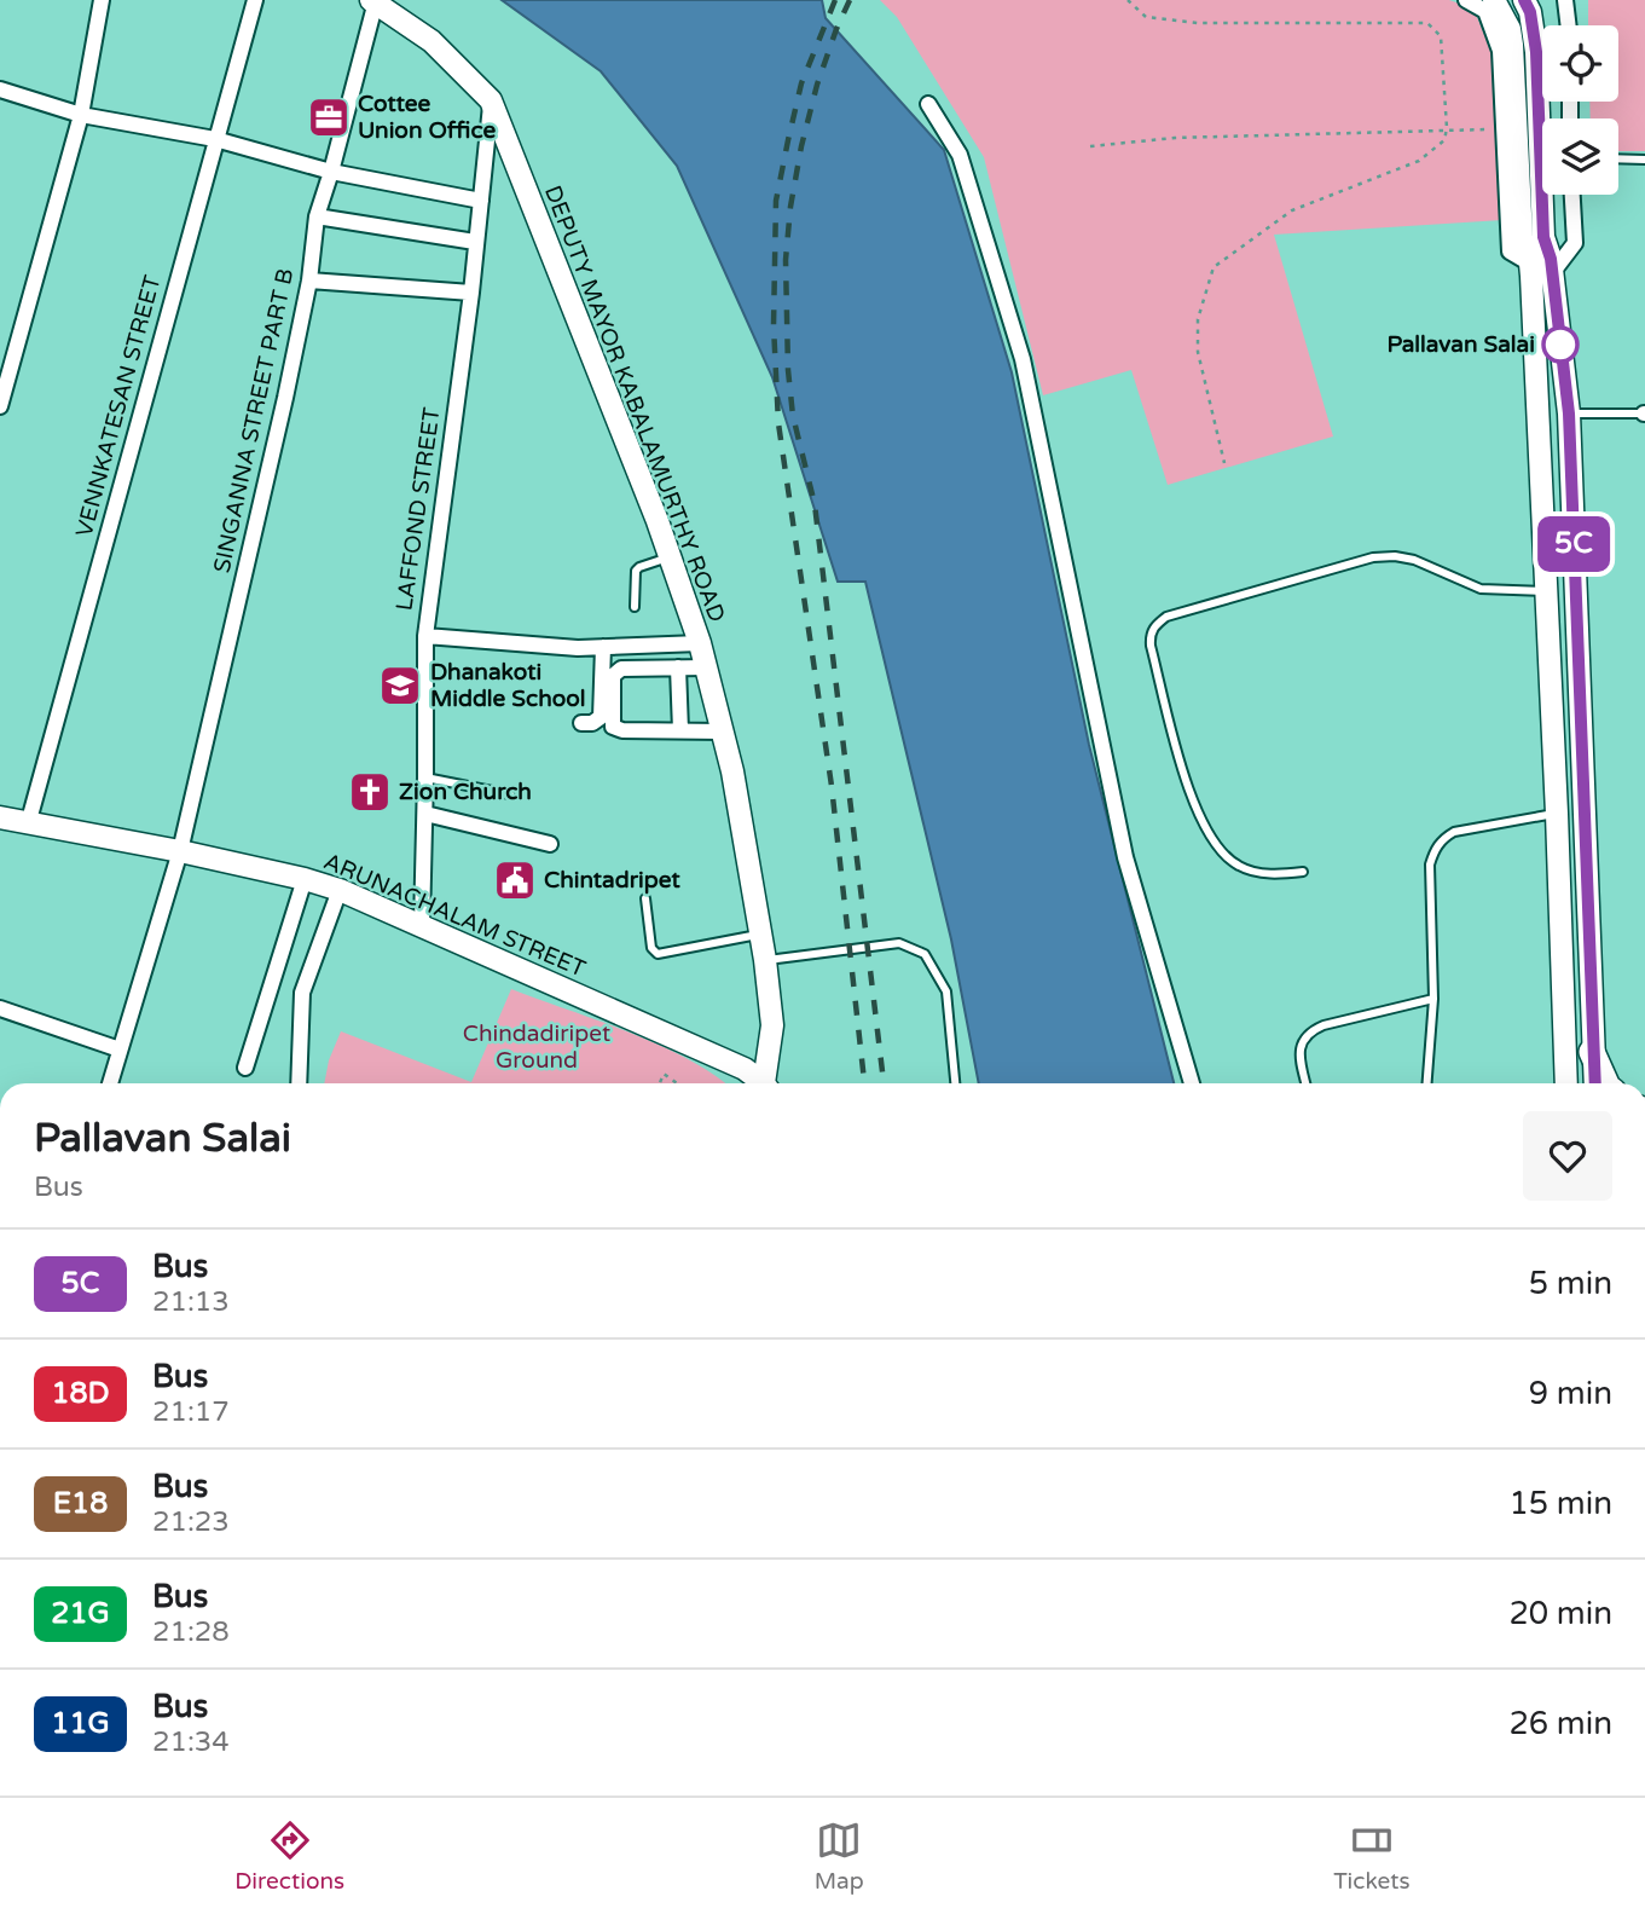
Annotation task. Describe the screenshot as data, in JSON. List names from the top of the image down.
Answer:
{
  "streets": {
    "main road": ["DEPUTY MAYOR KABALAMURTHY ROAD", "ARUNACHALAM STREET"],
    "street": ["VENNKATESAN STREET", "SINGANNA STREET PART B", "LAFFOND STREET"]
  },
  "crossings": [
    ["DEPUTY MAYOR KABALAMURTHY ROAD", "SINGANNA STREET PART B"],
    ["DEPUTY MAYOR KABALAMURTHY ROAD", "LAFFOND STREET"],
    ["VENNKATESAN STREET", "ARUNACHALAM STREET"],
    ["SINGANNA STREET PART B", "ARUNACHALAM STREET"],
    ["LAFFOND STREET", "ARUNACHALAM STREET"]
  ],
  "parks": ["Chindadiripet Ground"],
  "places": {
    "office": ["Cottee Union Office"],
    "other": ["Pallavan Salai"],
    "school or university": ["Dhanakoti Middle School"],
    "church": ["Zion Church"],
    "public building": ["Chintadripet"]
  },
  "lines": ["bus line 5C"],
  "page": {
    "on_map": "5C",
    "heading": ["Pallavan Salai", "Bus"],
    "list": [
      {
        "mark": "5C",
        "name": "Bus",
        "note": "21:13",
        "value": "5 min"
      },
      {
        "mark": "18D",
        "name": "Bus",
        "note": "21:17",
        "value": "9 min"
      },
      {
        "mark": "E18",
        "name": "Bus",
        "note": "21:23",
        "value": "15 min"
      },
      {
        "mark": "21G",
        "name": "Bus",
        "note": "21:28",
        "value": "20 min"
      },
      {
        "mark": "11G",
        "name": "Bus",
        "note": "21:34",
        "value": "26 min"
      }
    ],
    "tabs": ["Directions", "Map", "Tickets"]
  }
}
